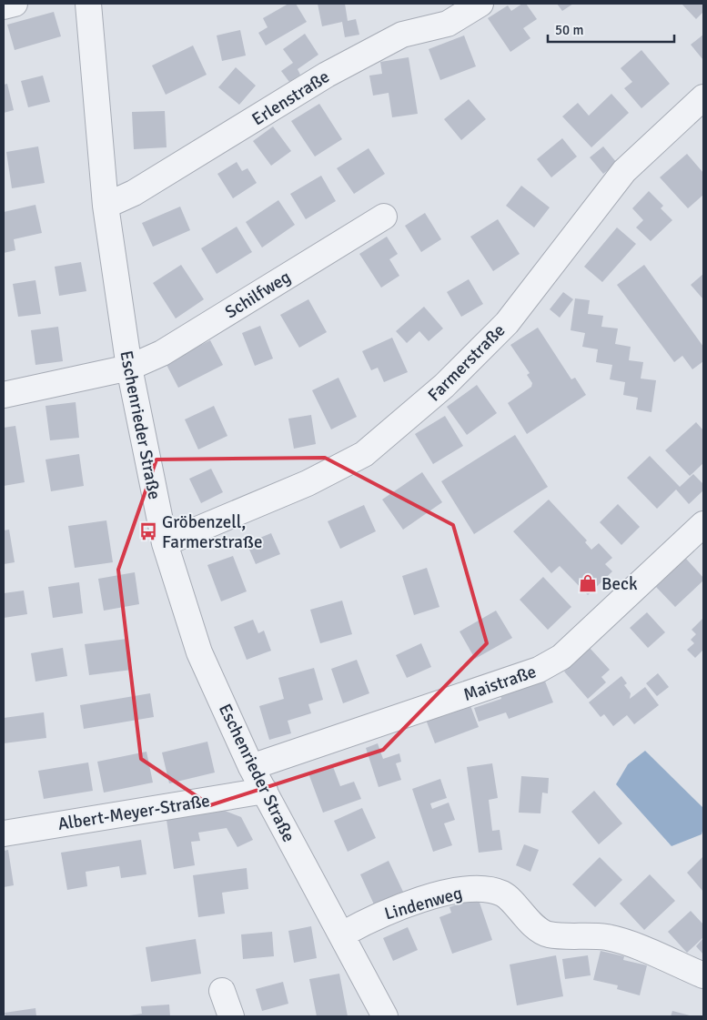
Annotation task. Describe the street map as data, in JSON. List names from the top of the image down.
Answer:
{
  "streets": {
    "street": [
      "Erlenstraße",
      "Schilfweg",
      "Farmerstraße",
      "Eschenrieder Straße",
      "Maistraße",
      "Albert-Meyer-Straße",
      "Lindenweg"
    ]
  },
  "crossings": [
    ["Erlenstraße", "Eschenrieder Straße"],
    ["Schilfweg", "Eschenrieder Straße"],
    ["Farmerstraße", "Eschenrieder Straße"],
    ["Eschenrieder Straße", "Maistraße"],
    ["Eschenrieder Straße", "Albert-Meyer-Straße"],
    ["Eschenrieder Straße", "Lindenweg"]
  ],
  "places": {
    "bus stop": ["Gröbenzell, Farmerstraße"],
    "shop": ["Beck"]
  },
  "scale_bar": "50 m"
}
